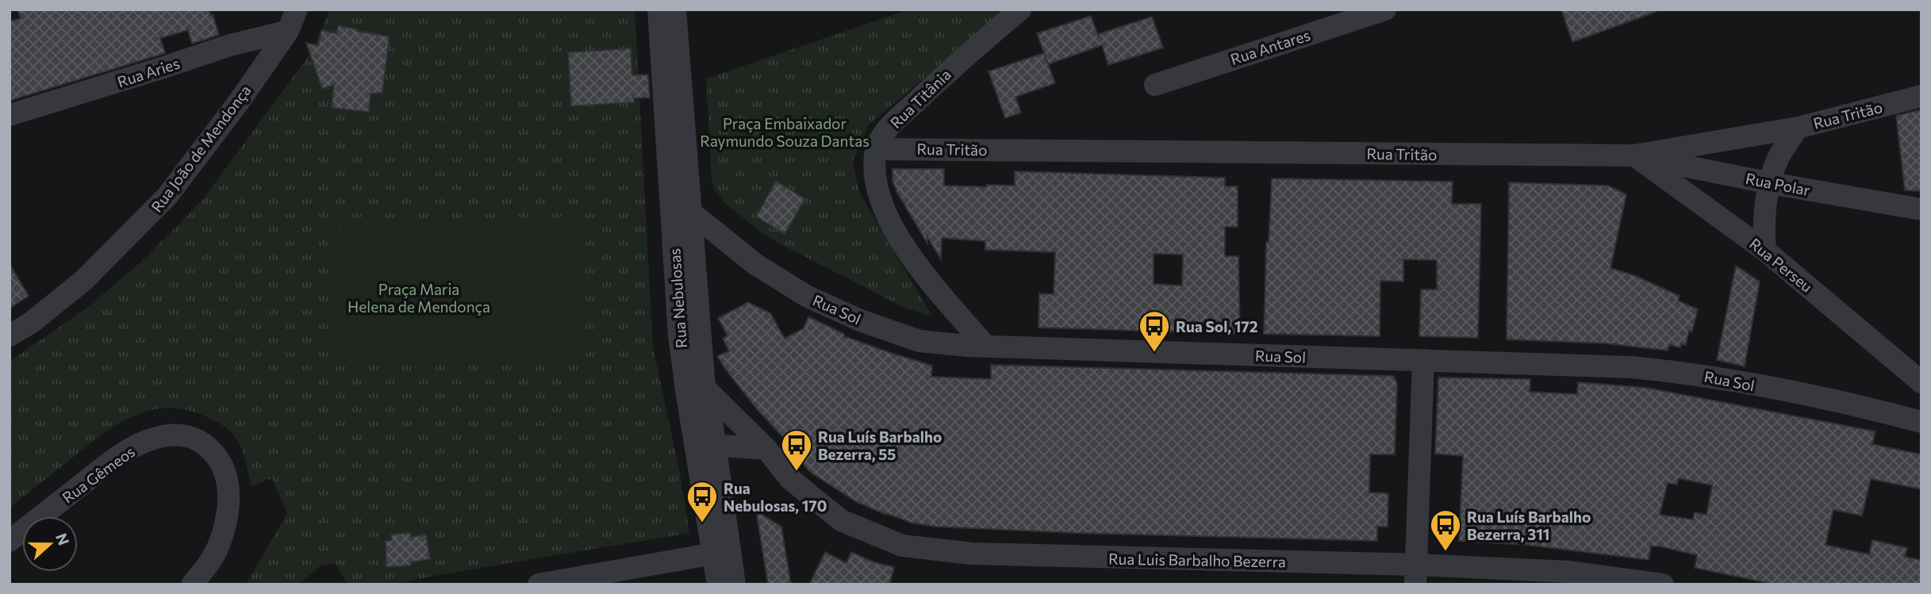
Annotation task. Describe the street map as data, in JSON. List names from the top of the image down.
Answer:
{
  "streets": {
    "street": [
      "Rua Antares",
      "Rua Aries",
      "Rua Titânia",
      "Rua Tritão",
      "Rua João de Mendonça",
      "Rua Polar",
      "Rua Perseu",
      "Rua Nebulosas",
      "Rua Sol",
      "Rua Gêmeos",
      "Rua Luis Barbalho Bezerra"
    ]
  },
  "crossings": [
    ["Rua Aries", "Rua João de Mendonça"],
    ["Rua Titânia", "Rua Tritão"],
    ["Rua Tritão", "Rua Polar"],
    ["Rua Tritão", "Rua Perseu"],
    ["Rua Polar", "Rua Perseu"],
    ["Rua Nebulosas", "Rua Sol"],
    ["Rua Nebulosas", "Rua Luis Barbalho Bezerra"]
  ],
  "parks": ["Praça Embaixador Raymundo Souza Dantas", "Praça Maria Helena de Mendonça"],
  "places": {
    "bus stop": [
      "Rua Sol, 172",
      "Rua Luís Barbalho Bezerra, 55",
      "Rua Nebulosas, 170",
      "Rua Luís Barbalho Bezerra, 311"
    ]
  },
  "north": "right"
}
